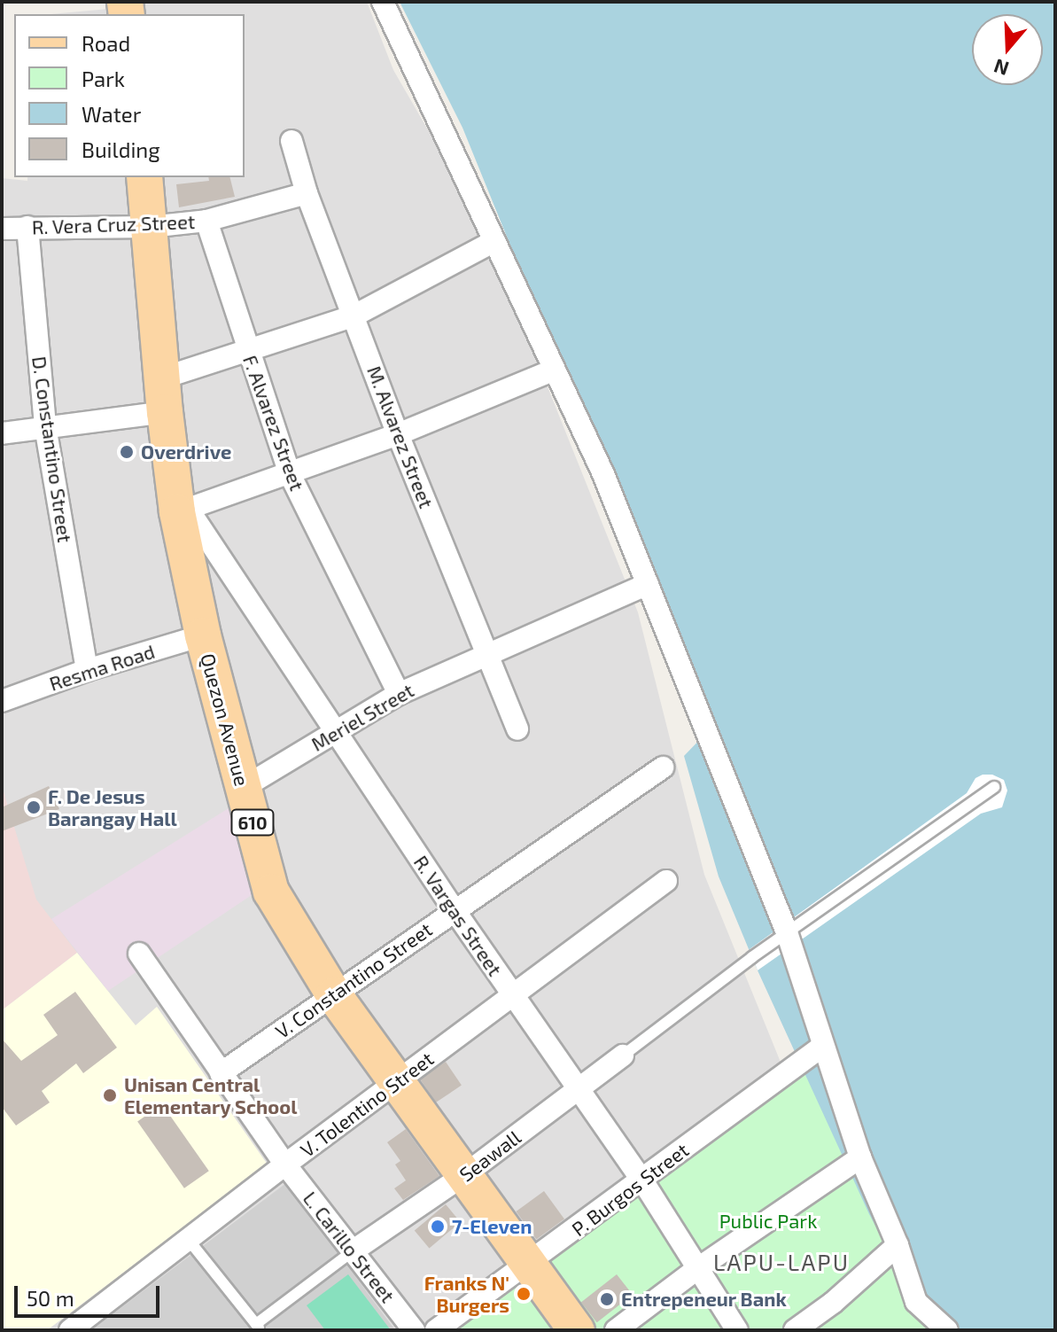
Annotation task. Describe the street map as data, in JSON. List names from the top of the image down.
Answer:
{
  "streets": {
    "main road": ["Quezon Avenue", "610"],
    "street": [
      "R. Vera Cruz Street",
      "F. Alvarez Street",
      "M. Alvarez Street",
      "D. Constantino Street",
      "Resma Road",
      "Meriel Street",
      "R. Vargas Street",
      "V. Constantino Street",
      "V. Tolentino Street",
      "Seawall",
      "P. Burgos Street",
      "L. Carillo Street"
    ]
  },
  "crossings": [
    ["R. Vera Cruz Street", "F. Alvarez Street"],
    ["R. Vera Cruz Street", "M. Alvarez Street"],
    ["R. Vera Cruz Street", "D. Constantino Street"],
    ["R. Vera Cruz Street", "Quezon Avenue"],
    ["R. Vera Cruz Street", "610"],
    ["F. Alvarez Street", "Meriel Street"],
    ["M. Alvarez Street", "Meriel Street"],
    ["D. Constantino Street", "Resma Road"],
    ["Resma Road", "Quezon Avenue"],
    ["Meriel Street", "Quezon Avenue"],
    ["Meriel Street", "R. Vargas Street"],
    ["Quezon Avenue", "610"],
    ["Quezon Avenue", "R. Vargas Street"],
    ["Quezon Avenue", "V. Constantino Street"],
    ["Quezon Avenue", "V. Tolentino Street"],
    ["Quezon Avenue", "Seawall"],
    ["Quezon Avenue", "P. Burgos Street"],
    ["R. Vargas Street", "V. Constantino Street"],
    ["R. Vargas Street", "V. Tolentino Street"],
    ["R. Vargas Street", "Seawall"],
    ["R. Vargas Street", "P. Burgos Street"],
    ["V. Constantino Street", "L. Carillo Street"],
    ["V. Tolentino Street", "L. Carillo Street"],
    ["Seawall", "L. Carillo Street"]
  ],
  "districts": ["LAPU-LAPU"],
  "parks": ["Public Park"],
  "places": [
    "Overdrive",
    "F. De Jesus Barangay Hall",
    "Unisan Central Elementary School",
    "7-Eleven",
    "Franks N' Burgers",
    "Entrepeneur Bank"
  ],
  "legend": [
    "Road",
    "Park",
    "Water",
    "Building"
  ],
  "scale_bar": "50 m",
  "north": "bottom"
}
